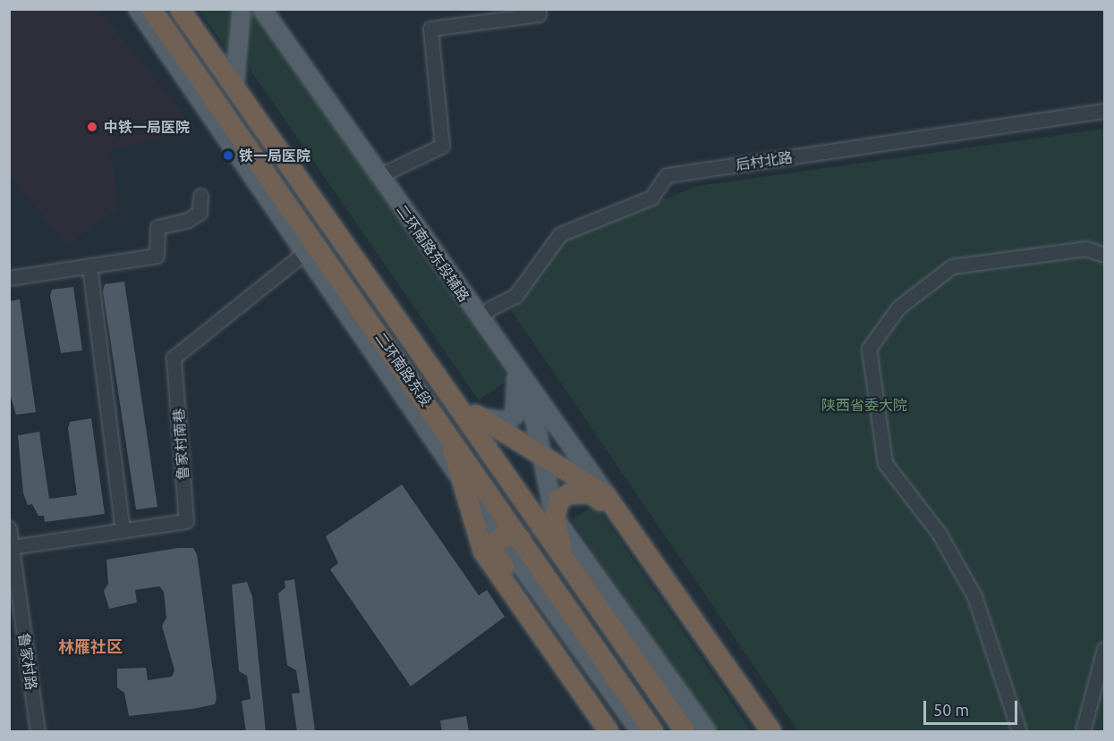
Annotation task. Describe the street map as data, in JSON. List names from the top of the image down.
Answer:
{
  "streets": {
    "highway": ["二环南路东段"],
    "main road": ["二环南路东段辅路"],
    "street": ["后村北路", "鲁家村南巷", "鲁家村路"]
  },
  "crossings": [
    ["后村北路", "二环南路东段辅路"],
    ["鲁家村南巷", "鲁家村路"]
  ],
  "districts": ["林雁社区"],
  "parks": ["陕西省委大院"],
  "places": ["中铁一局医院", "铁一局医院"],
  "scale_bar": "50 m"
}
